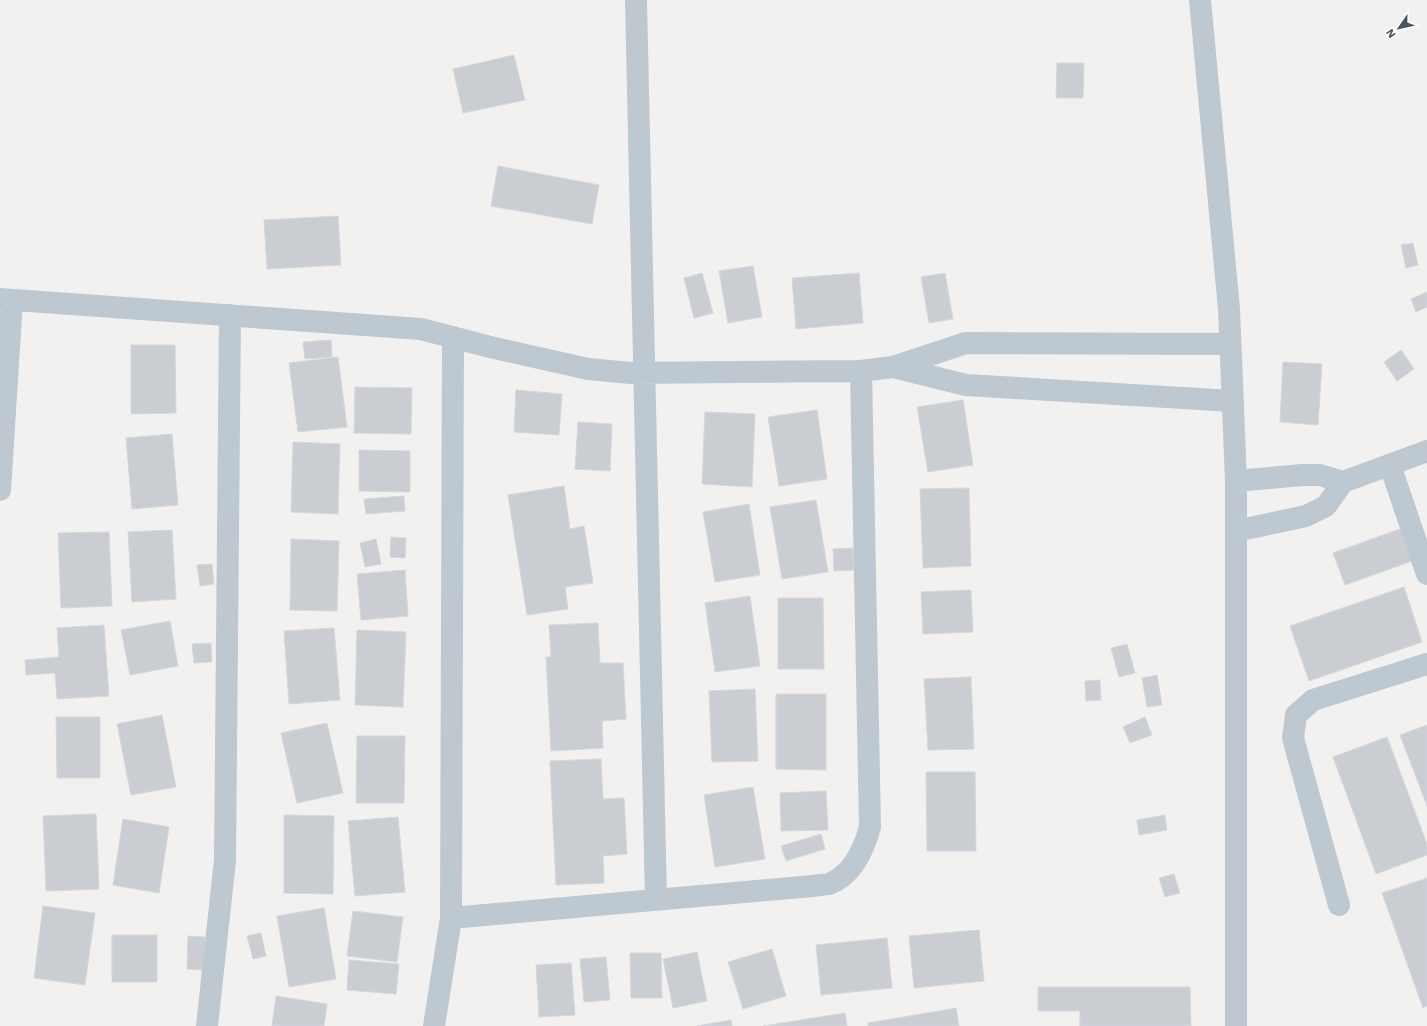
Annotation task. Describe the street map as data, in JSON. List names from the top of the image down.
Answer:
{
  "north": "bottom left"
}
